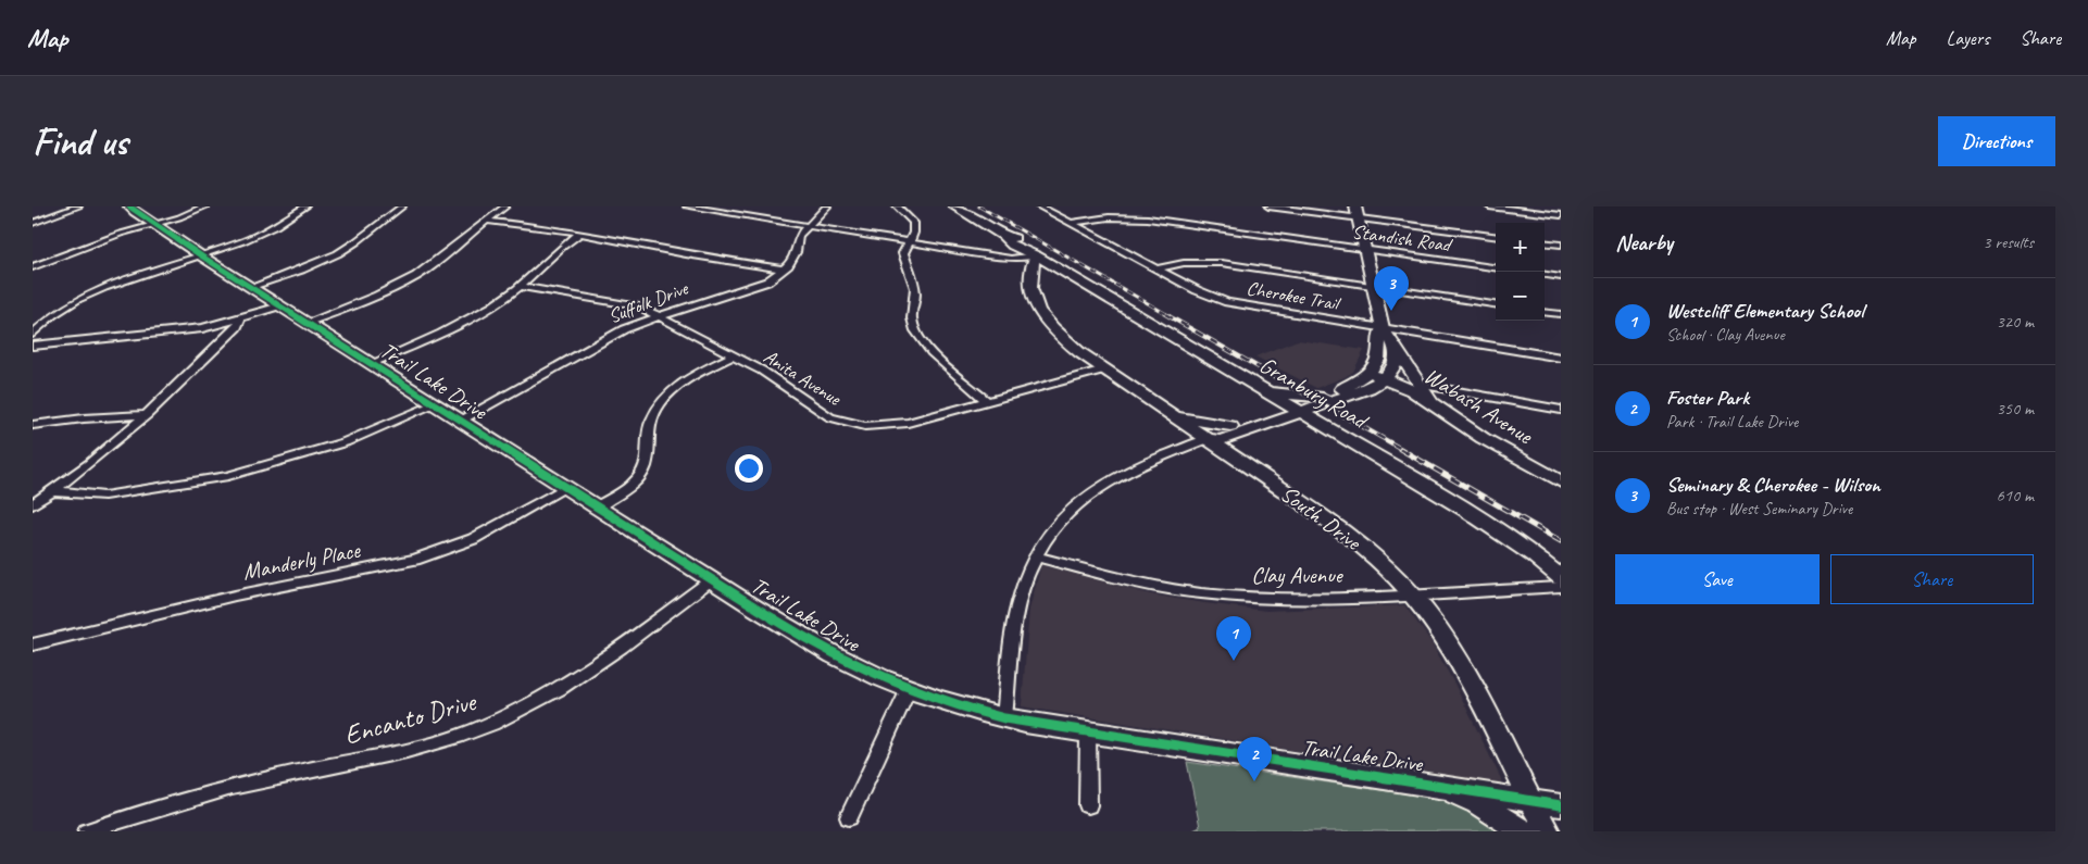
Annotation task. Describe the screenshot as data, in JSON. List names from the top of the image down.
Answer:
{
  "streets": {
    "street": [
      "Standish Road",
      "Cherokee Trail",
      "Suffolk Drive",
      "Anita Avenue",
      "Trail Lake Drive",
      "Granbury Road",
      "Wabash Avenue",
      "South Drive",
      "Manderly Place",
      "Clay Avenue",
      "Encanto Drive"
    ]
  },
  "crossings": [
    ["Standish Road", "Cherokee Trail"],
    ["Suffolk Drive", "Anita Avenue"],
    ["Suffolk Drive", "Trail Lake Drive"],
    ["Anita Avenue", "South Drive"],
    ["Trail Lake Drive", "South Drive"],
    ["Trail Lake Drive", "Manderly Place"],
    ["Trail Lake Drive", "Encanto Drive"],
    ["Granbury Road", "South Drive"],
    ["South Drive", "Clay Avenue"]
  ],
  "page": {
    "header": "Map",
    "nav": ["Map", "Layers", "Share"],
    "buttons": [
      "Directions",
      ["Save", "Share"]
    ],
    "title": "Find us",
    "heading": ["Nearby", "3 results"],
    "map_buttons": ["+", "−"],
    "pins": ["3", "1", "2"],
    "list": [
      {
        "mark": "1",
        "name": "Westcliff Elementary School",
        "note": "School · Clay Avenue",
        "value": "320 m"
      },
      {
        "mark": "2",
        "name": "Foster Park",
        "note": "Park · Trail Lake Drive",
        "value": "350 m"
      },
      {
        "mark": "3",
        "name": "Seminary & Cherokee - Wilson",
        "note": "Bus stop · West Seminary Drive",
        "value": "610 m"
      }
    ]
  }
}
